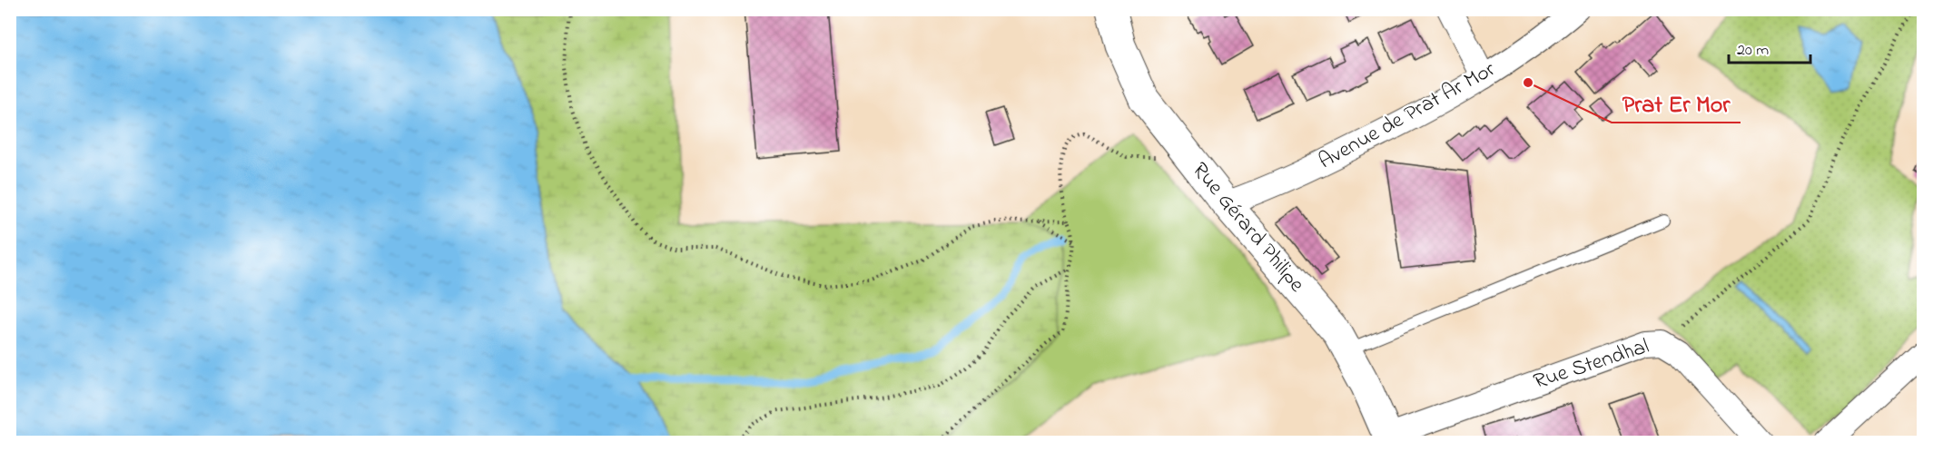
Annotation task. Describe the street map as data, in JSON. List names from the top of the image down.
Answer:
{
  "streets": {
    "street": ["Avenue de Prat Ar Mor", "Rue Gérard Philipe", "Rue Stendhal"]
  },
  "crossings": [
    ["Avenue de Prat Ar Mor", "Rue Gérard Philipe"],
    ["Rue Gérard Philipe", "Rue Stendhal"]
  ],
  "places": ["Prat Er Mor"],
  "scale_bar": "20 m"
}
